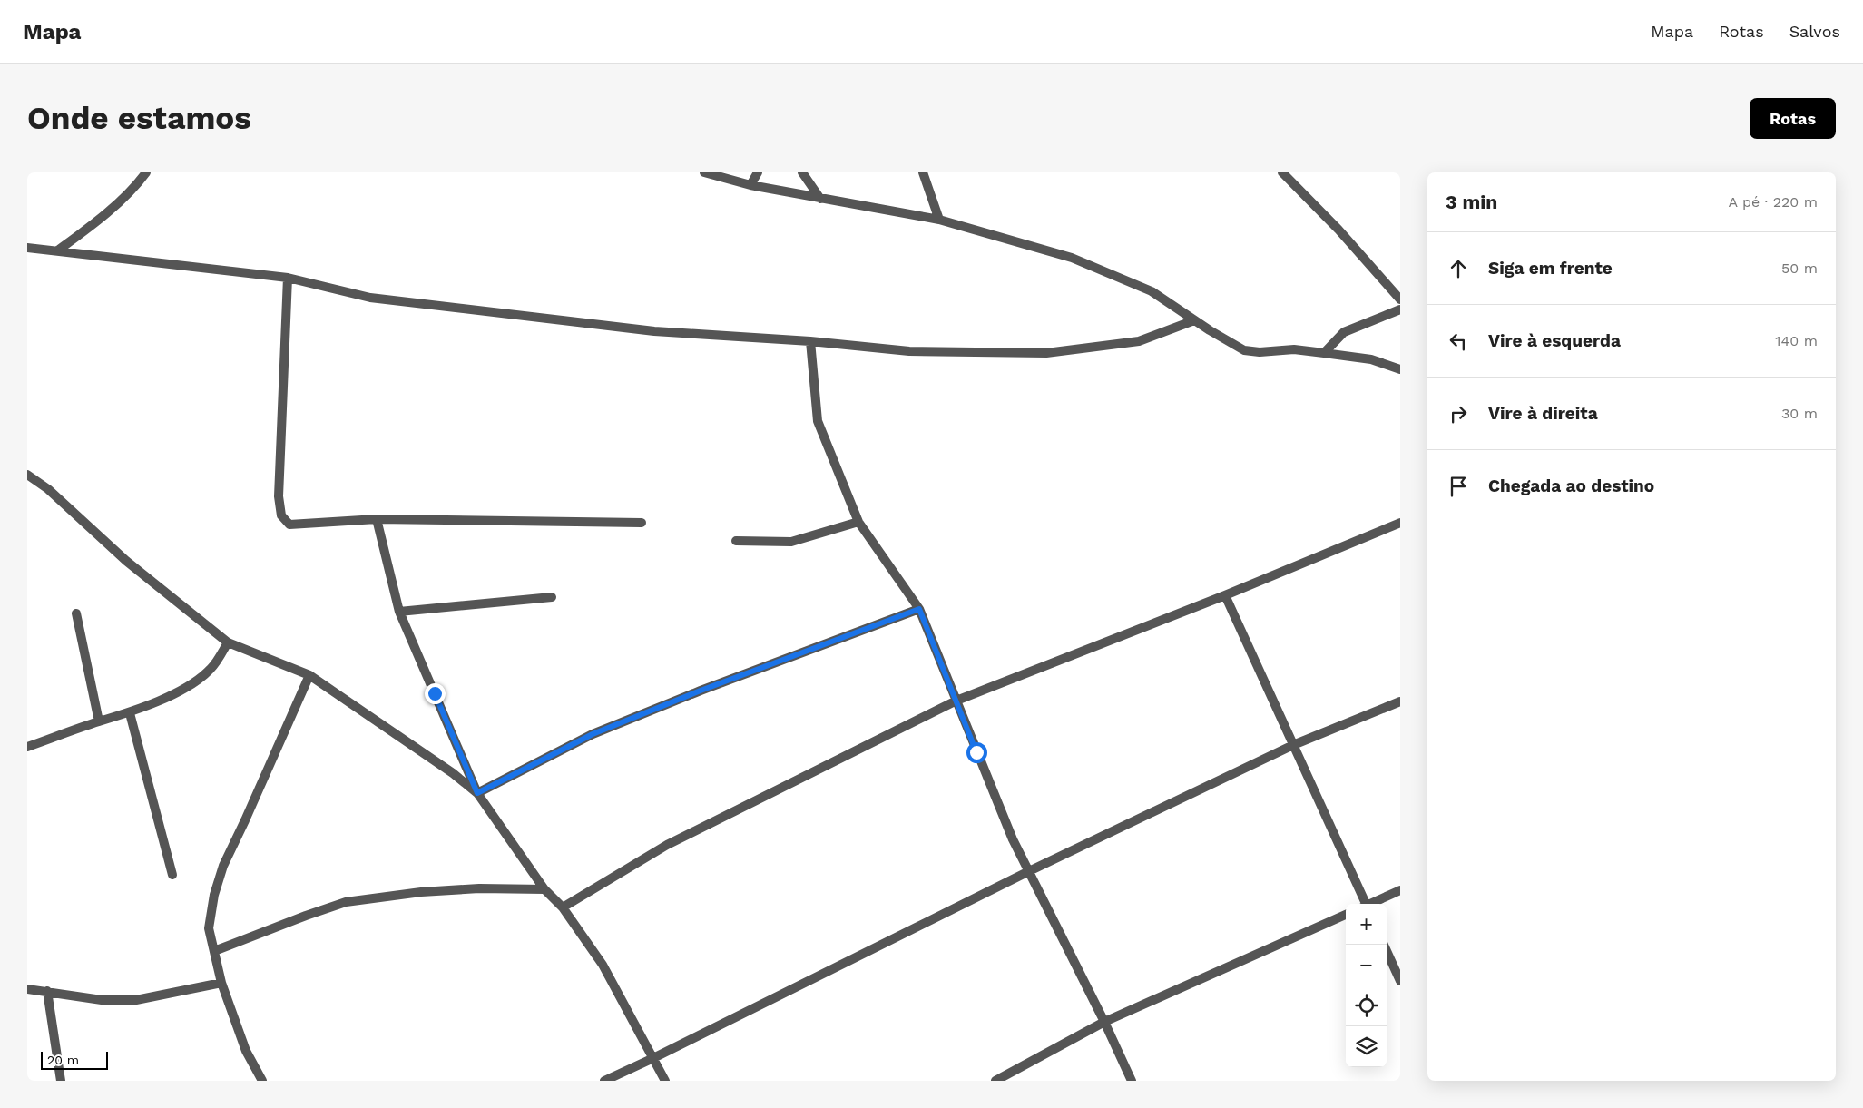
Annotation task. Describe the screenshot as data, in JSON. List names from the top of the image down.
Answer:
{
  "scale_bar": "20 m",
  "page": {
    "header": "Mapa",
    "nav": ["Mapa", "Rotas", "Salvos"],
    "buttons": "Rotas",
    "title": "Onde estamos",
    "heading": ["3 min", "A pé · 220 m"],
    "list": [
      ["Siga em frente", "50 m"],
      ["Vire à esquerda", "140 m"],
      ["Vire à direita", "30 m"],
      "Chegada ao destino"
    ],
    "map_buttons": ["+", "−"],
    "scale": "20 m"
  }
}
